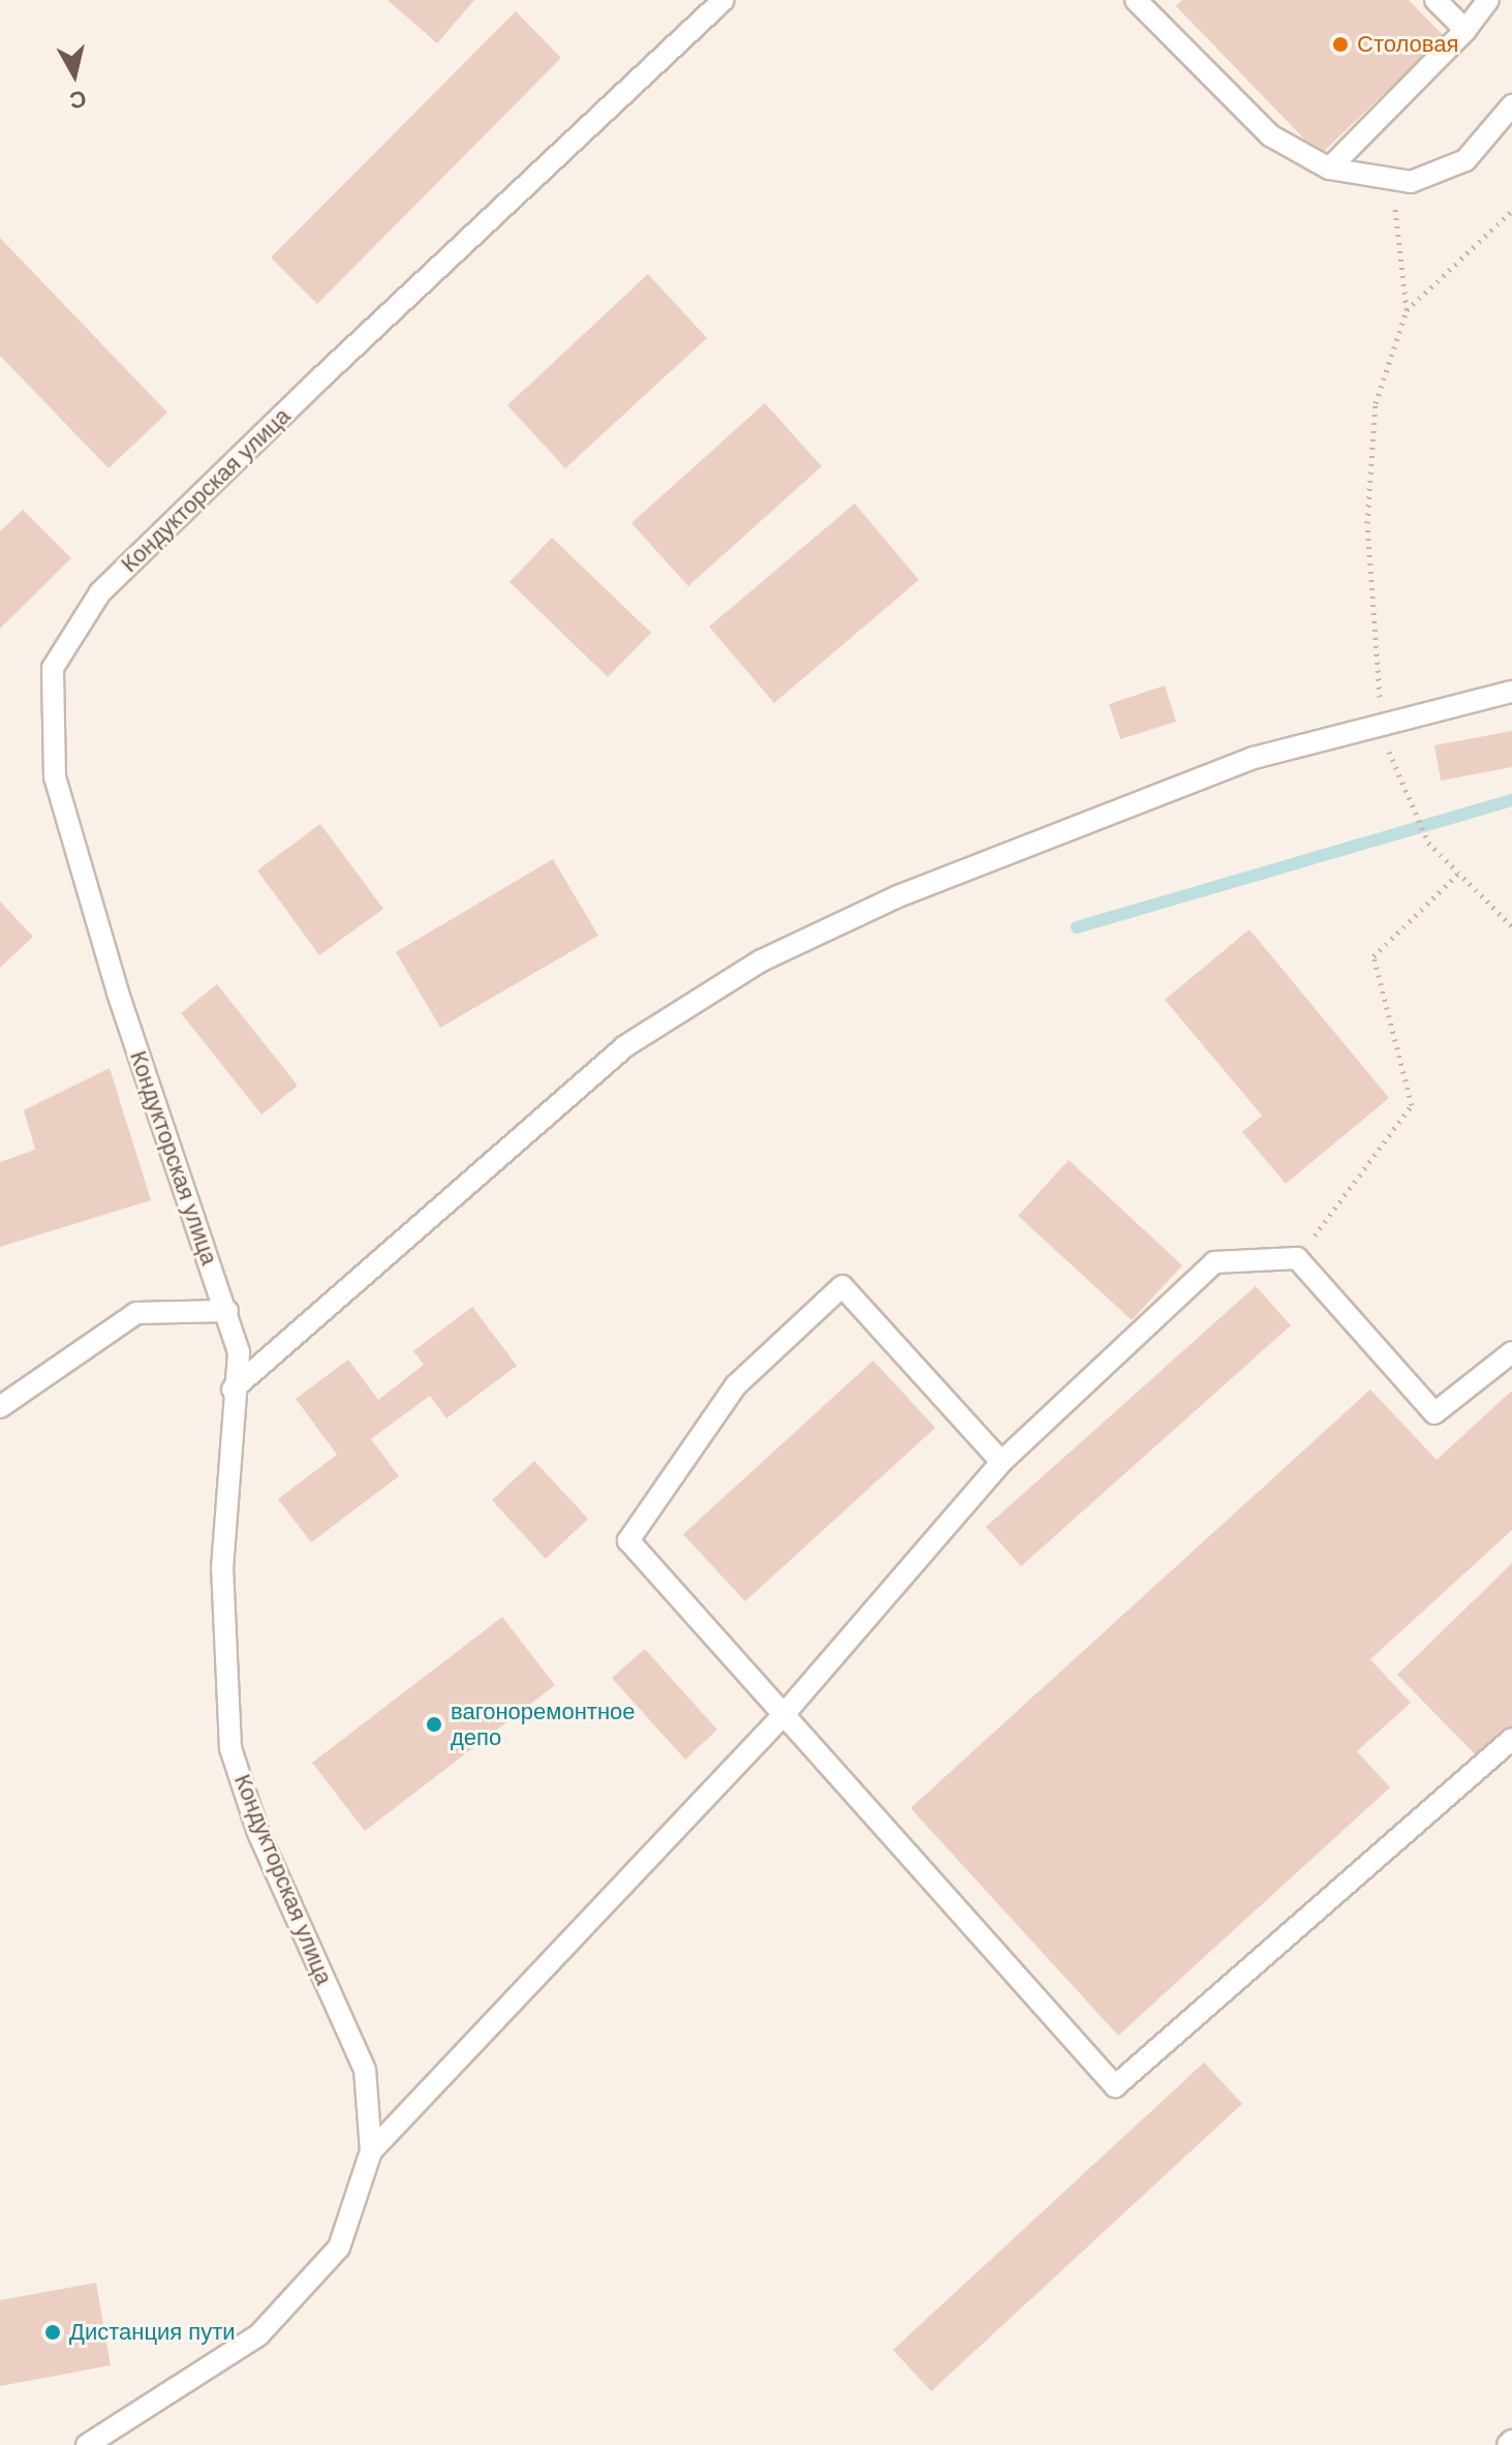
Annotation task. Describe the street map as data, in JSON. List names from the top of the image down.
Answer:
{
  "streets": {
    "lane": ["Кондукторская улица"]
  },
  "places": ["Столовая", "вагоноремонтное депо", "Дистанция пути"],
  "north": "bottom"
}
